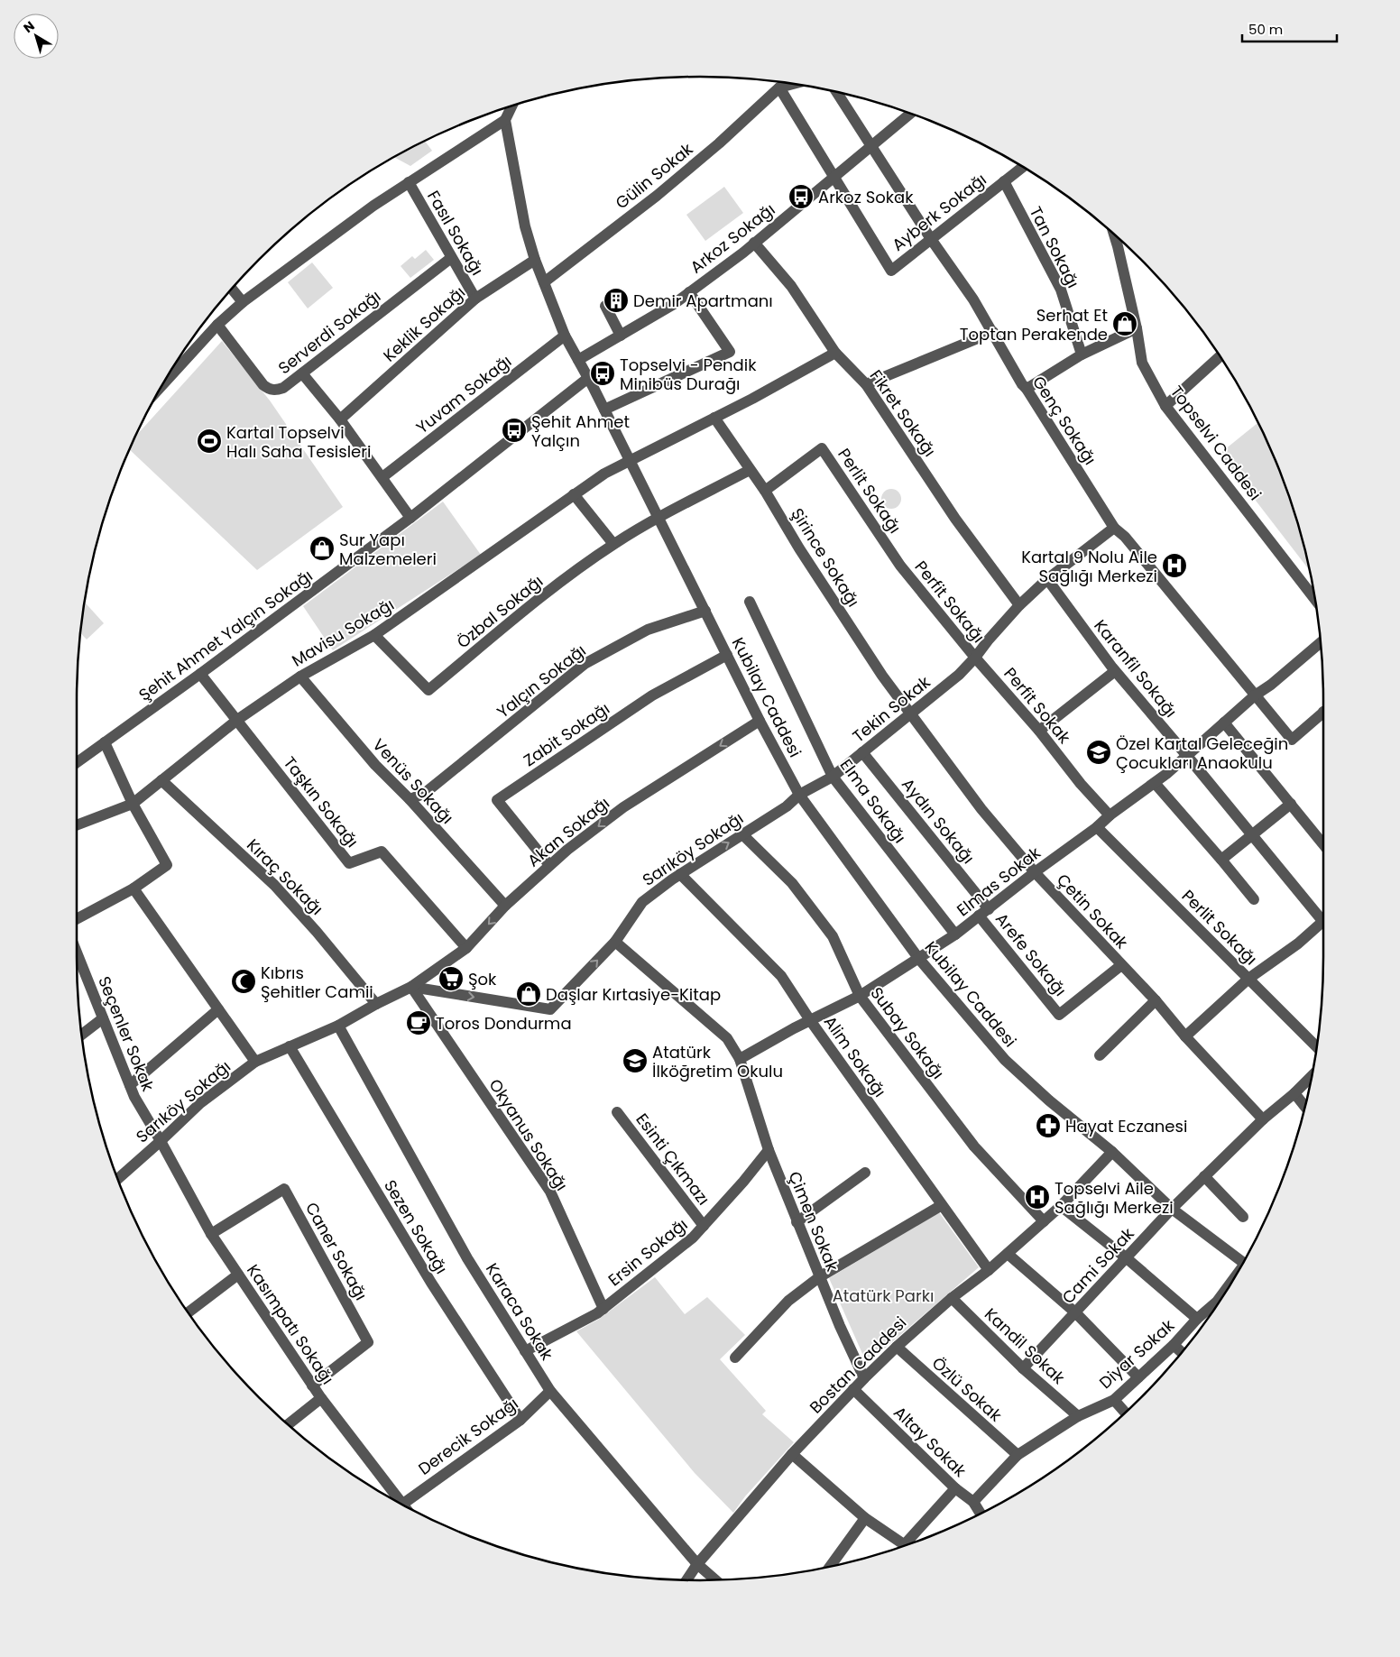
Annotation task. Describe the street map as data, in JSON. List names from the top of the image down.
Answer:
{
  "streets": {
    "street": [
      "Gülin Sokak",
      "Ayberk Sokağı",
      "Fasıl Sokağı",
      "Arkoz Sokağı",
      "Tan Sokağı",
      "Keklik Sokağı",
      "Serverdi Sokağı",
      "Yuvam Sokağı",
      "Fikret Sokağı",
      "Genç Sokağı",
      "Topselvi Caddesi",
      "Perlit Sokağı",
      "Şirince Sokağı",
      "Perfit Sokağı",
      "Özbal Sokağı",
      "Mavisu Sokağı",
      "Şehit Ahmet Yalçın Sokağı",
      "Karanfil Sokağı",
      "Yalçın Sokağı",
      "Kubilay Caddesi",
      "Perfit Sokak",
      "Tekin Sokak",
      "Zabit Sokağı",
      "Venüs Sokağı",
      "Elma Sokağı",
      "Taşkın Sokağı",
      "Aydın Sokağı",
      "Akan Sokağı",
      "Sarıköy Sokağı",
      "Kıraç Sokağı",
      "Elmas Sokak",
      "Çetin Sokak",
      "Arefe Sokağı",
      "Subay Sokağı",
      "Seçenler Sokak",
      "Alim Sokağı",
      "Okyanus Sokağı",
      "Esinti Çıkmazı",
      "Çimen Sokak",
      "Sezen Sokağı",
      "Caner Sokağı",
      "Ersin Sokağı",
      "Cami Sokak",
      "Karaca Sokak",
      "Kasımpatı Sokağı",
      "Kandil Sokak",
      "Diyar Sokak",
      "Bostan Caddesi",
      "Özlü Sokak",
      "Derecik Sokağı",
      "Altay Sokak"
    ]
  },
  "crossings": [
    ["Gülin Sokak", "Ayberk Sokağı"],
    ["Gülin Sokak", "Kubilay Caddesi"],
    ["Ayberk Sokağı", "Arkoz Sokağı"],
    ["Ayberk Sokağı", "Tan Sokağı"],
    ["Ayberk Sokağı", "Genç Sokağı"],
    ["Fasıl Sokağı", "Keklik Sokağı"],
    ["Fasıl Sokağı", "Serverdi Sokağı"],
    ["Arkoz Sokağı", "Fikret Sokağı"],
    ["Arkoz Sokağı", "Genç Sokağı"],
    ["Arkoz Sokağı", "Kubilay Caddesi"],
    ["Keklik Sokağı", "Kubilay Caddesi"],
    ["Yuvam Sokağı", "Kubilay Caddesi"],
    ["Fikret Sokağı", "Mavisu Sokağı"],
    ["Fikret Sokağı", "Tekin Sokak"],
    ["Genç Sokağı", "Tekin Sokak"],
    ["Genç Sokağı", "Elmas Sokak"],
    ["Perlit Sokağı", "Şirince Sokağı"],
    ["Perlit Sokağı", "Perfit Sokağı"],
    ["Perlit Sokağı", "Elmas Sokak"],
    ["Şirince Sokağı", "Özbal Sokağı"],
    ["Şirince Sokağı", "Mavisu Sokağı"],
    ["Şirince Sokağı", "Tekin Sokak"],
    ["Şirince Sokağı", "Çetin Sokak"],
    ["Perfit Sokağı", "Perfit Sokak"],
    ["Perfit Sokağı", "Tekin Sokak"],
    ["Özbal Sokağı", "Mavisu Sokağı"],
    ["Özbal Sokağı", "Kubilay Caddesi"],
    ["Mavisu Sokağı", "Kubilay Caddesi"],
    ["Mavisu Sokağı", "Venüs Sokağı"],
    ["Mavisu Sokağı", "Taşkın Sokağı"],
    ["Mavisu Sokağı", "Kıraç Sokağı"],
    ["Şehit Ahmet Yalçın Sokağı", "Kubilay Caddesi"],
    ["Şehit Ahmet Yalçın Sokağı", "Taşkın Sokağı"],
    ["Karanfil Sokağı", "Tekin Sokak"],
    ["Karanfil Sokağı", "Elmas Sokak"],
    ["Yalçın Sokağı", "Kubilay Caddesi"],
    ["Yalçın Sokağı", "Venüs Sokağı"],
    ["Kubilay Caddesi", "Tekin Sokak"],
    ["Kubilay Caddesi", "Zabit Sokağı"],
    ["Kubilay Caddesi", "Akan Sokağı"],
    ["Kubilay Caddesi", "Sarıköy Sokağı"],
    ["Kubilay Caddesi", "Elmas Sokak"],
    ["Kubilay Caddesi", "Cami Sokak"],
    ["Kubilay Caddesi", "Bostan Caddesi"],
    ["Perfit Sokak", "Tekin Sokak"],
    ["Perfit Sokak", "Elmas Sokak"],
    ["Tekin Sokak", "Elma Sokağı"],
    ["Tekin Sokak", "Aydın Sokağı"],
    ["Tekin Sokak", "Sarıköy Sokağı"],
    ["Tekin Sokak", "Çetin Sokak"],
    ["Zabit Sokağı", "Akan Sokağı"],
    ["Venüs Sokağı", "Akan Sokağı"],
    ["Elma Sokağı", "Elmas Sokak"],
    ["Taşkın Sokağı", "Akan Sokağı"],
    ["Aydın Sokağı", "Elmas Sokak"],
    ["Aydın Sokağı", "Arefe Sokağı"],
    ["Akan Sokağı", "Sarıköy Sokağı"],
    ["Akan Sokağı", "Okyanus Sokağı"],
    ["Sarıköy Sokağı", "Kıraç Sokağı"],
    ["Sarıköy Sokağı", "Subay Sokağı"],
    ["Sarıköy Sokağı", "Seçenler Sokak"],
    ["Sarıköy Sokağı", "Alim Sokağı"],
    ["Sarıköy Sokağı", "Okyanus Sokağı"],
    ["Sarıköy Sokağı", "Çimen Sokak"],
    ["Sarıköy Sokağı", "Sezen Sokağı"],
    ["Sarıköy Sokağı", "Karaca Sokak"],
    ["Sarıköy Sokağı", "Kasımpatı Sokağı"],
    ["Elmas Sokak", "Çetin Sokak"],
    ["Elmas Sokak", "Arefe Sokağı"],
    ["Elmas Sokak", "Subay Sokağı"],
    ["Elmas Sokak", "Alim Sokağı"],
    ["Elmas Sokak", "Çimen Sokak"],
    ["Çetin Sokak", "Arefe Sokağı"],
    ["Çetin Sokak", "Cami Sokak"],
    ["Subay Sokağı", "Bostan Caddesi"],
    ["Seçenler Sokak", "Kasımpatı Sokağı"],
    ["Alim Sokağı", "Bostan Caddesi"],
    ["Okyanus Sokağı", "Ersin Sokağı"],
    ["Esinti Çıkmazı", "Ersin Sokağı"],
    ["Çimen Sokak", "Ersin Sokağı"],
    ["Çimen Sokak", "Bostan Caddesi"],
    ["Sezen Sokağı", "Derecik Sokağı"],
    ["Caner Sokağı", "Kasımpatı Sokağı"],
    ["Ersin Sokağı", "Karaca Sokak"],
    ["Cami Sokak", "Kandil Sokak"],
    ["Karaca Sokak", "Bostan Caddesi"],
    ["Karaca Sokak", "Derecik Sokağı"],
    ["Kasımpatı Sokağı", "Derecik Sokağı"],
    ["Kandil Sokak", "Diyar Sokak"],
    ["Kandil Sokak", "Bostan Caddesi"],
    ["Diyar Sokak", "Özlü Sokak"],
    ["Diyar Sokak", "Altay Sokak"],
    ["Bostan Caddesi", "Özlü Sokak"],
    ["Bostan Caddesi", "Altay Sokak"]
  ],
  "one_way": ["Akan Sokağı"],
  "parks": ["Atatürk Parkı"],
  "places": {
    "bus stop": ["Arkoz Sokak", "Topselvi - Pendik Minibüs Durağı", "Şehit Ahmet Yalçın"],
    "building": ["Demir Apartmanı"],
    "shop": ["Serhat Et Toptan Perakende", "Sur Yapı Malzemeleri", "Daşlar Kırtasiye-Kitap"],
    "sports": ["Kartal Topselvi Halı Saha Tesisleri"],
    "hospital": ["Kartal 9 Nolu Aile Sağlığı Merkezi", "Topselvi Aile Sağlığı Merkezi"],
    "school or university": ["Özel Kartal Geleceğin Çocukları Anaokulu", "Atatürk İlköğretim Okulu"],
    "supermarket": ["Şok"],
    "mosque": ["Kıbrıs Şehitler Camii"],
    "cafe": ["Toros Dondurma"],
    "pharmacy": ["Hayat Eczanesi"]
  },
  "scale_bar": "50 m",
  "north": "top left"
}
